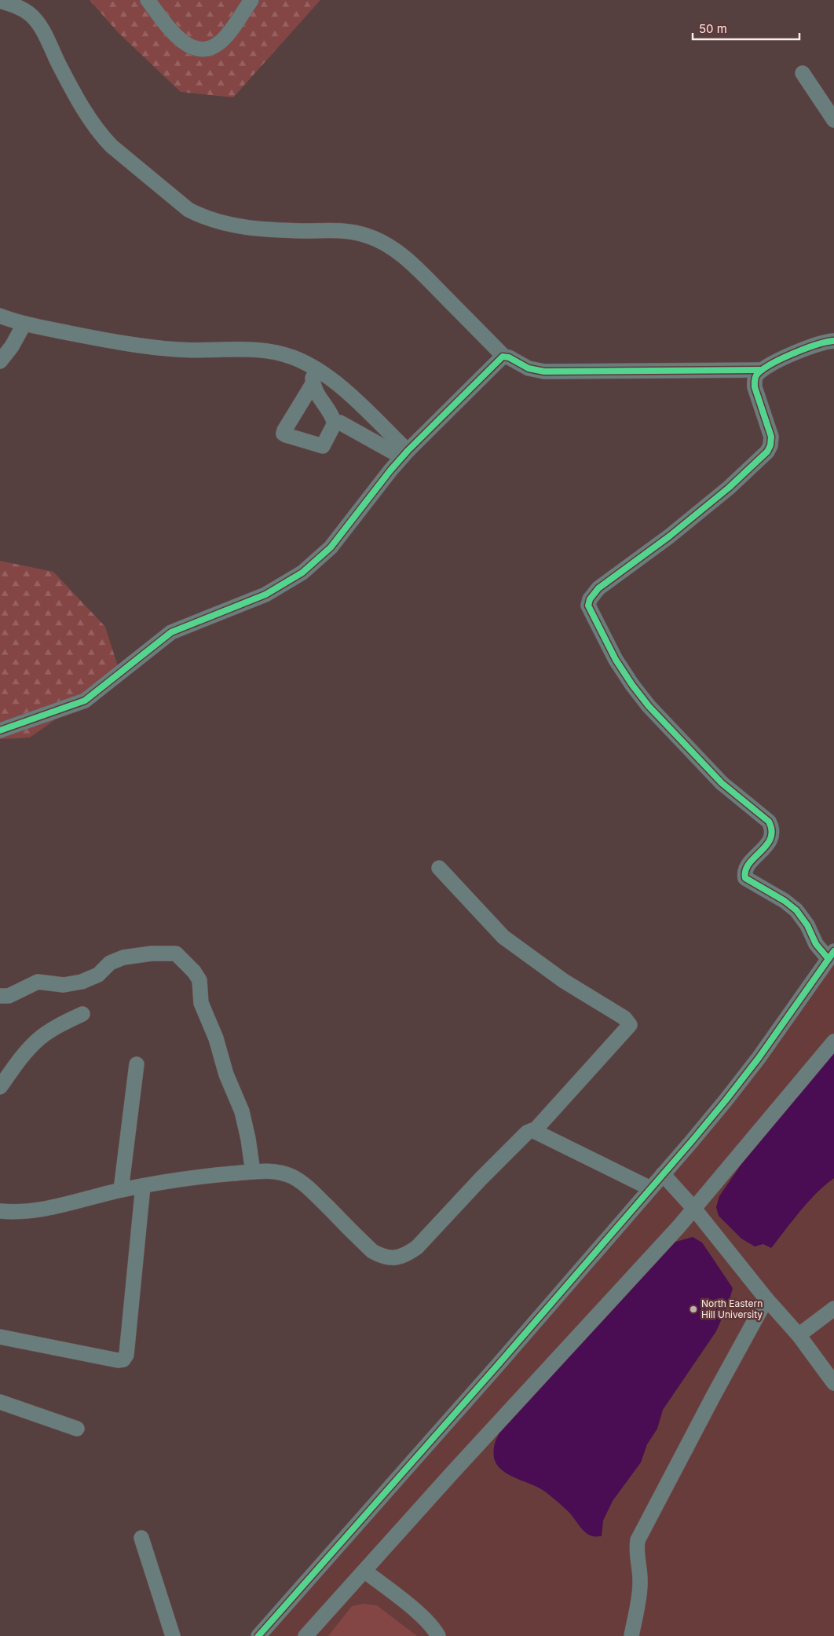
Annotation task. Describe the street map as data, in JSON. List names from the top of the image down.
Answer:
{
  "places": ["North Eastern Hill University"],
  "scale_bar": "50 m"
}
